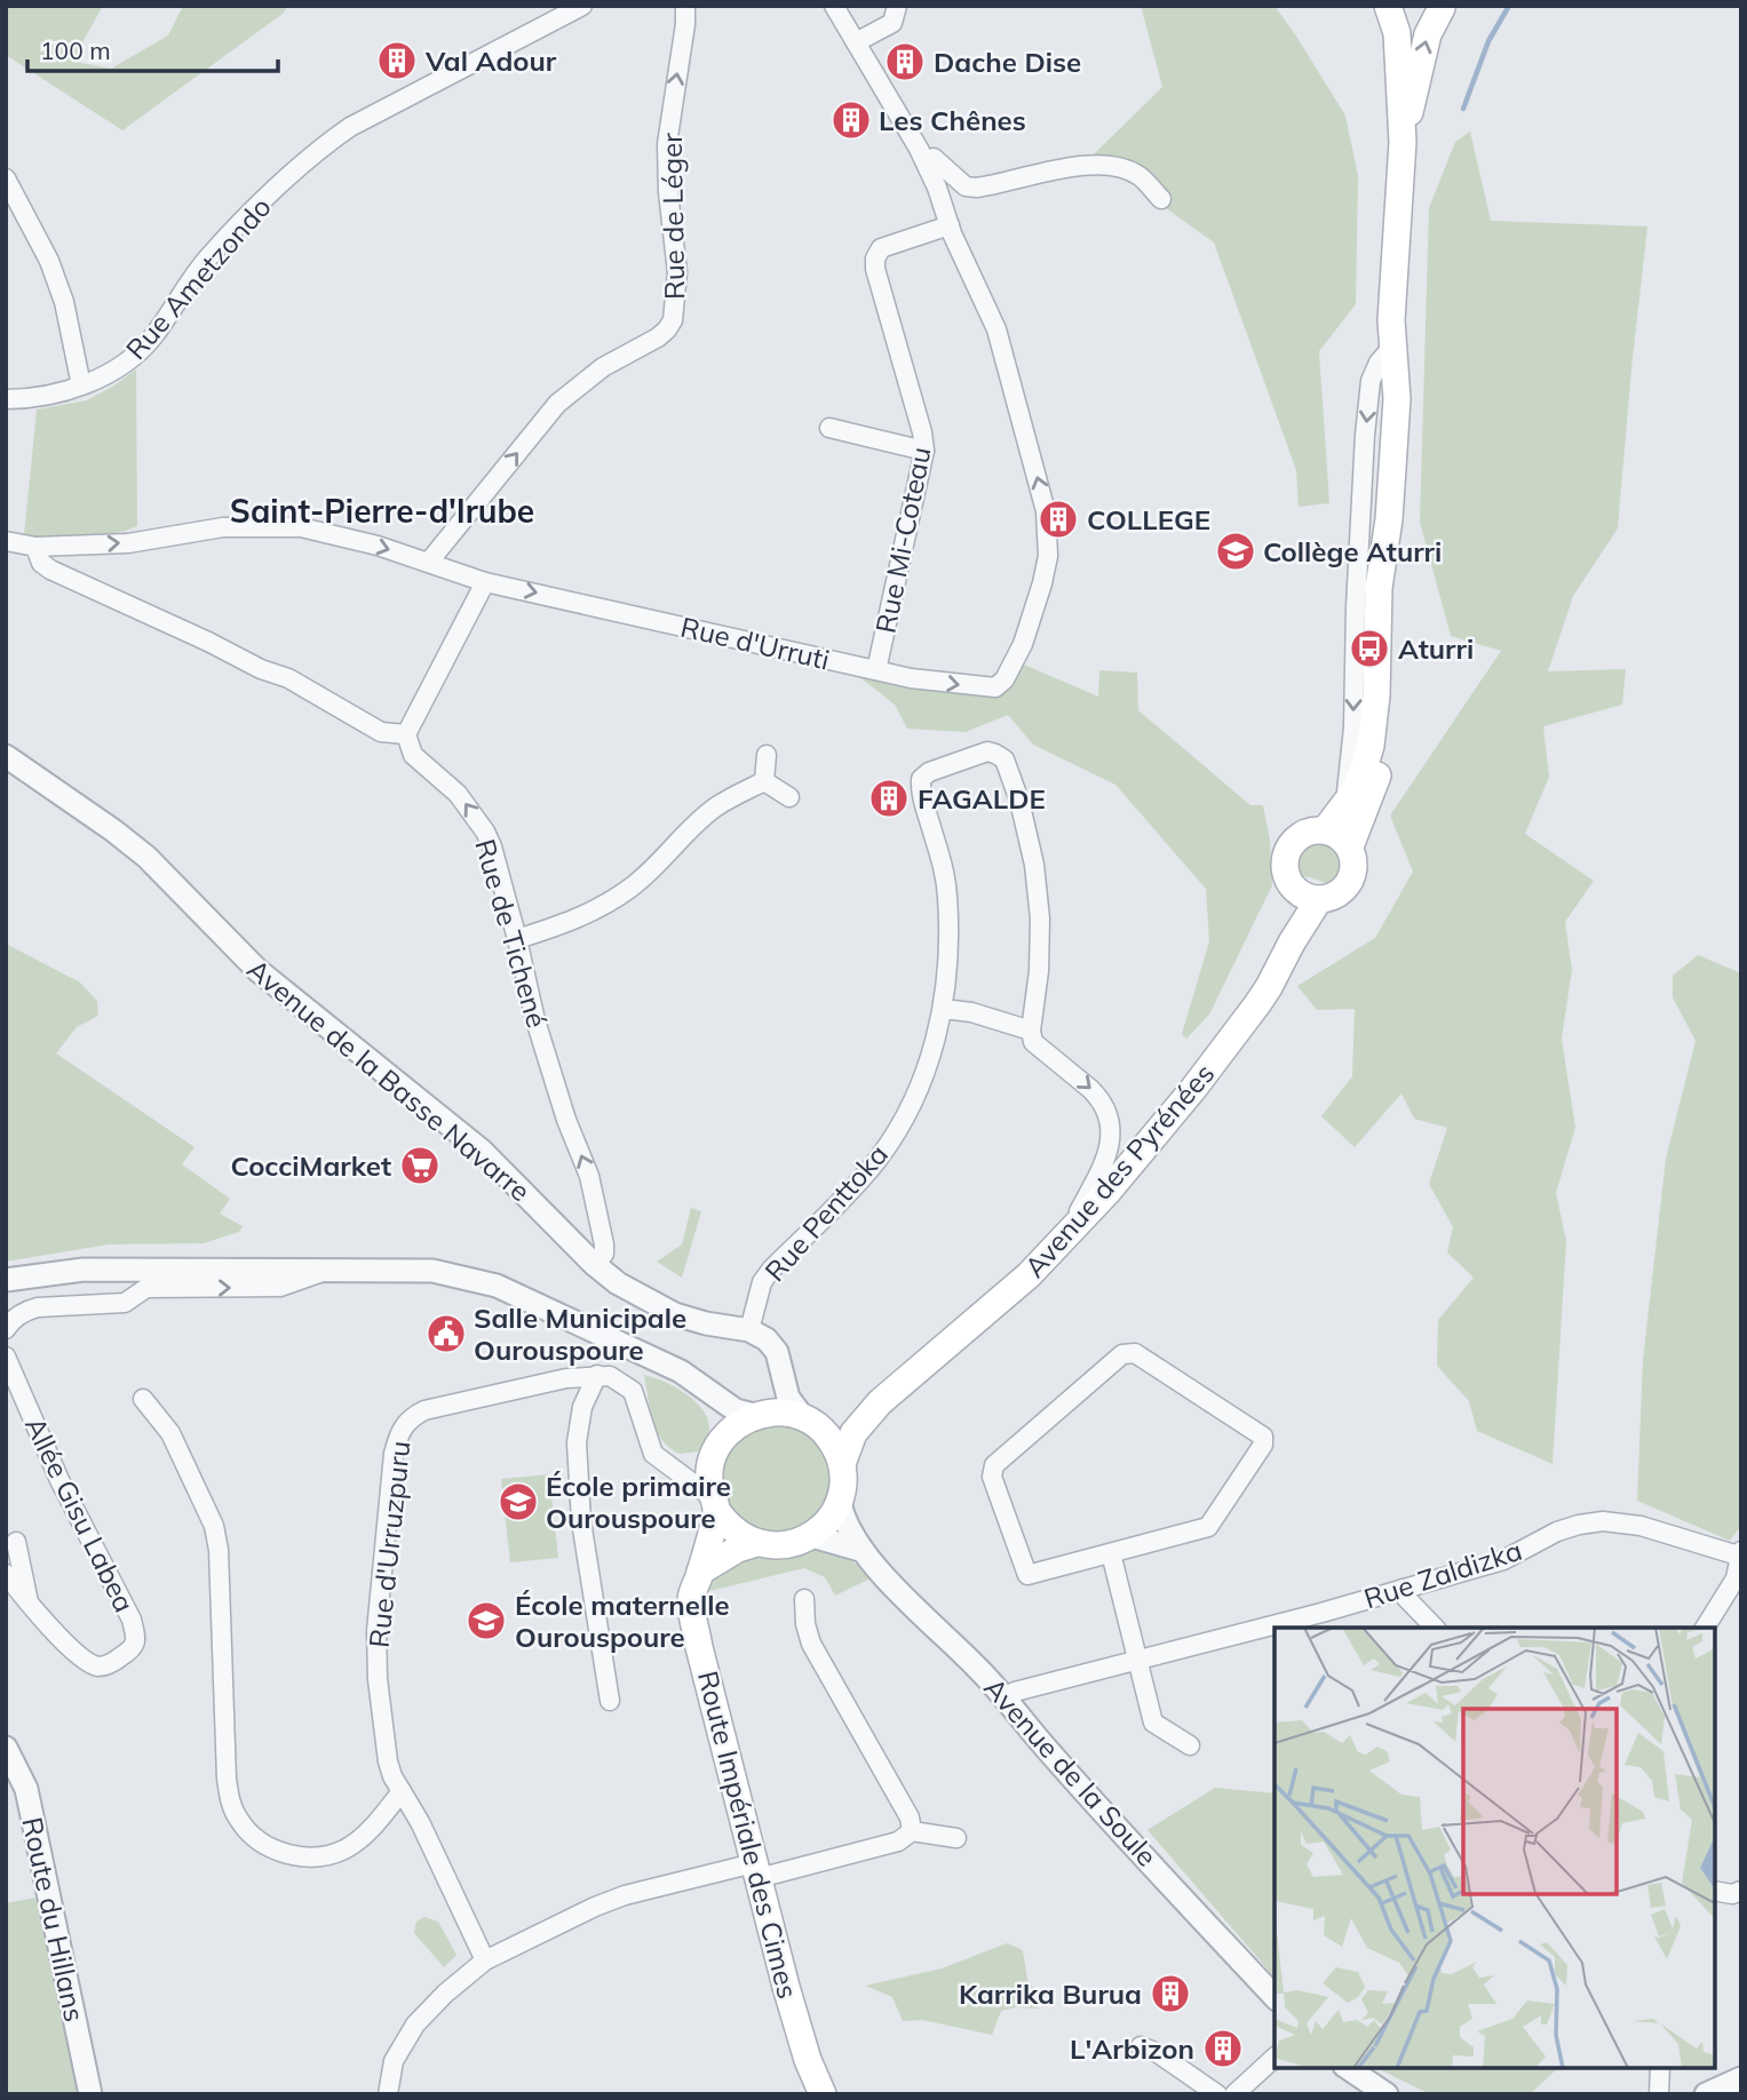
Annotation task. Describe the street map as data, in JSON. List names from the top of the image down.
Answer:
{
  "streets": {
    "main road": ["Avenue des Pyrénées", "Route Impériale des Cimes"],
    "street": [
      "Rue de Léger",
      "Rue Ametzondo",
      "Rue Mi-Coteau",
      "Rue d'Urruti",
      "Rue de Tichené",
      "Avenue de la Basse Navarre",
      "Rue Penttoka",
      "Allée Gisu Labea",
      "Rue d'Urruzpuru",
      "Rue Zaldizka",
      "Avenue de la Soule",
      "Route du Hillans"
    ]
  },
  "crossings": [
    ["Rue de Léger", "Rue d'Urruti"],
    ["Rue Mi-Coteau", "Rue d'Urruti"],
    ["Rue de Tichené", "Avenue de la Basse Navarre"],
    ["Avenue de la Basse Navarre", "Rue Penttoka"],
    ["Avenue des Pyrénées", "Avenue de la Soule"],
    ["Avenue des Pyrénées", "Route Impériale des Cimes"],
    ["Rue Zaldizka", "Avenue de la Soule"],
    ["Avenue de la Soule", "Route Impériale des Cimes"]
  ],
  "one_way": ["Rue de Léger", "Rue de Tichené"],
  "districts": ["Saint-Pierre-d'Irube"],
  "places": {
    "building": [
      "Val Adour",
      "Dache Dise",
      "Les Chênes",
      "COLLEGE",
      "FAGALDE",
      "Karrika Burua",
      "L'Arbizon"
    ],
    "school or university": ["Collège Aturri", "École primaire Ourouspoure", "École maternelle Ourouspoure"],
    "bus stop": ["Aturri"],
    "supermarket": ["CocciMarket"],
    "public building": ["Salle Municipale Ourouspoure"]
  },
  "scale_bar": "100 m"
}
